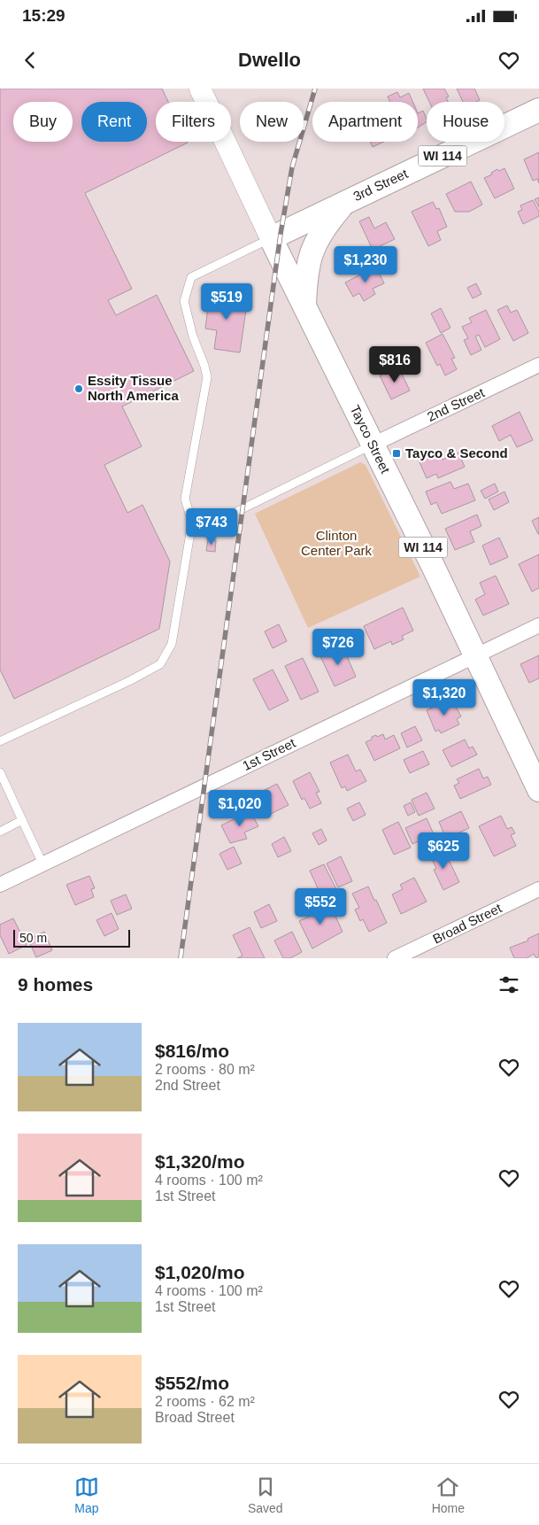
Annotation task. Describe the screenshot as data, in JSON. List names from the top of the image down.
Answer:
{
  "streets": {
    "main road": ["WI 114", "3rd Street", "Tayco Street"],
    "street": ["2nd Street", "1st Street", "Broad Street"]
  },
  "crossings": [
    ["3rd Street", "Tayco Street"],
    ["2nd Street", "Tayco Street"],
    ["Tayco Street", "1st Street"]
  ],
  "parks": ["Clinton Center Park"],
  "places": {
    "other": ["Essity Tissue North America"],
    "transit": ["Tayco & Second"]
  },
  "scale_bar": "50 m",
  "page": {
    "status": "15:29",
    "header": "Dwello",
    "chip": [
      "Buy",
      "Rent",
      "Filters",
      "New",
      "Apartment",
      "House"
    ],
    "price": [
      "$1,230",
      "$519",
      "$816",
      "$743",
      "$726",
      "$1,320",
      "$1,020",
      "$625",
      "$552"
    ],
    "scale": "50 m",
    "heading": "9 homes",
    "list": [
      {
        "name": "$816/mo",
        "note": "2 rooms · 80 m² · 2nd Street"
      },
      {
        "name": "$1,320/mo",
        "note": "4 rooms · 100 m² · 1st Street"
      },
      {
        "name": "$1,020/mo",
        "note": "4 rooms · 100 m² · 1st Street"
      },
      {
        "name": "$552/mo",
        "note": "2 rooms · 62 m² · Broad Street"
      }
    ],
    "tabs": ["Map", "Saved", "Home"]
  }
}
